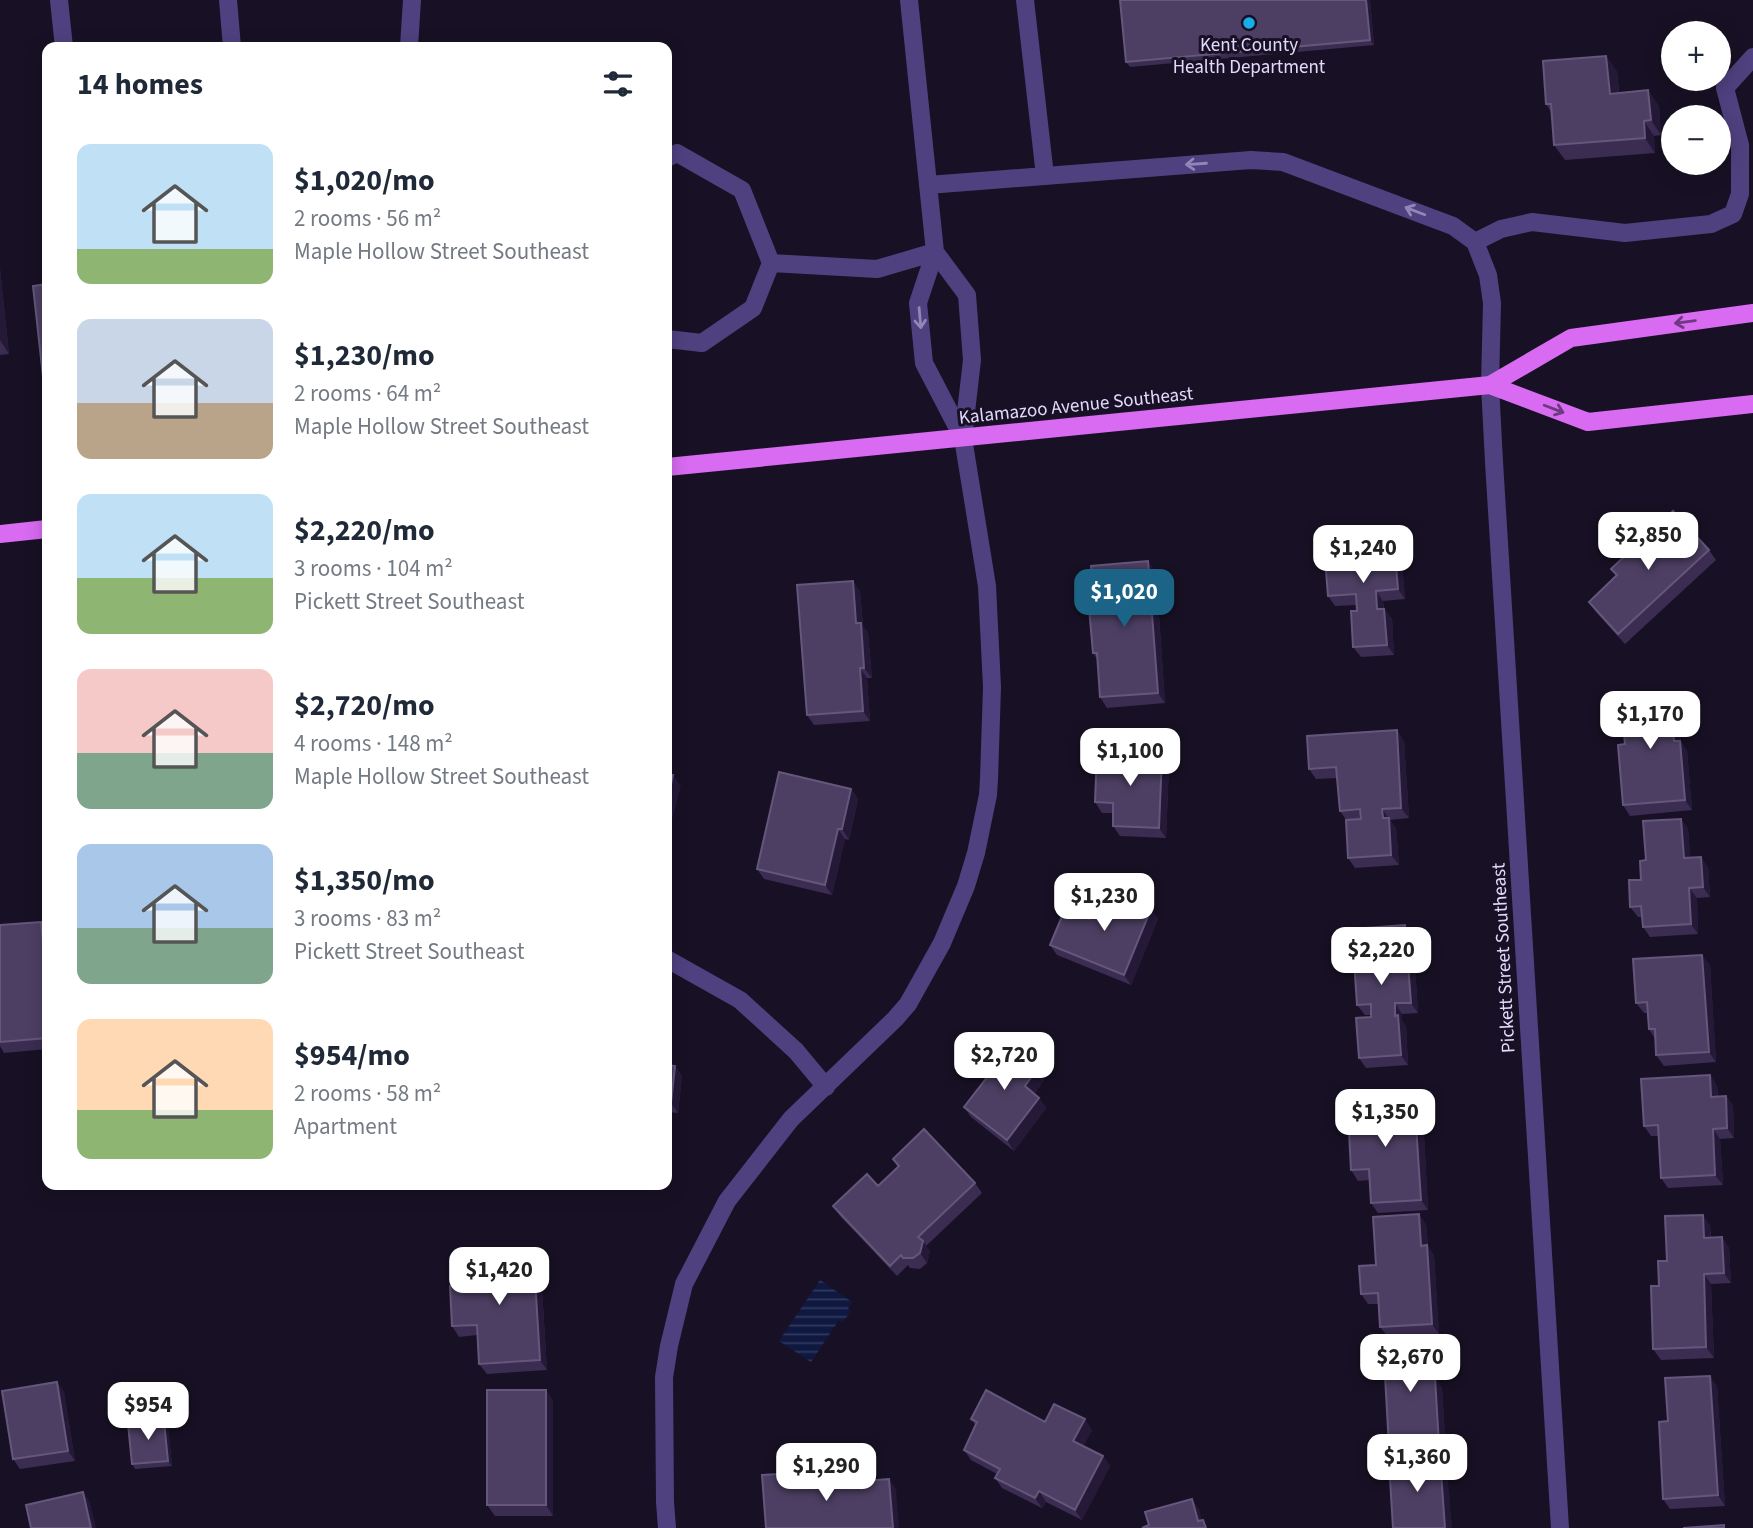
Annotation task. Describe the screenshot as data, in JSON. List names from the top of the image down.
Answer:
{
  "streets": {
    "main road": ["Kalamazoo Avenue Southeast"],
    "street": ["Pickett Street Southeast"]
  },
  "crossings": [
    ["Kalamazoo Avenue Southeast", "Pickett Street Southeast"]
  ],
  "places": ["Kent County Health Department"],
  "page": {
    "map_buttons": ["+", "−"],
    "heading": "14 homes",
    "list": [
      {
        "name": "$1,020/mo",
        "note": "2 rooms · 56 m² · Maple Hollow Street Southeast"
      },
      {
        "name": "$1,230/mo",
        "note": "2 rooms · 64 m² · Maple Hollow Street Southeast"
      },
      {
        "name": "$2,220/mo",
        "note": "3 rooms · 104 m² · Pickett Street Southeast"
      },
      {
        "name": "$2,720/mo",
        "note": "4 rooms · 148 m² · Maple Hollow Street Southeast"
      },
      {
        "name": "$1,350/mo",
        "note": "3 rooms · 83 m² · Pickett Street Southeast"
      },
      {
        "name": "$954/mo",
        "note": "2 rooms · 58 m² · Apartment"
      }
    ],
    "price": [
      "$2,850",
      "$1,240",
      "$1,020",
      "$1,170",
      "$1,100",
      "$1,230",
      "$2,220",
      "$2,720",
      "$1,350",
      "$1,420",
      "$2,670",
      "$954",
      "$1,360",
      "$1,290"
    ]
  }
}
